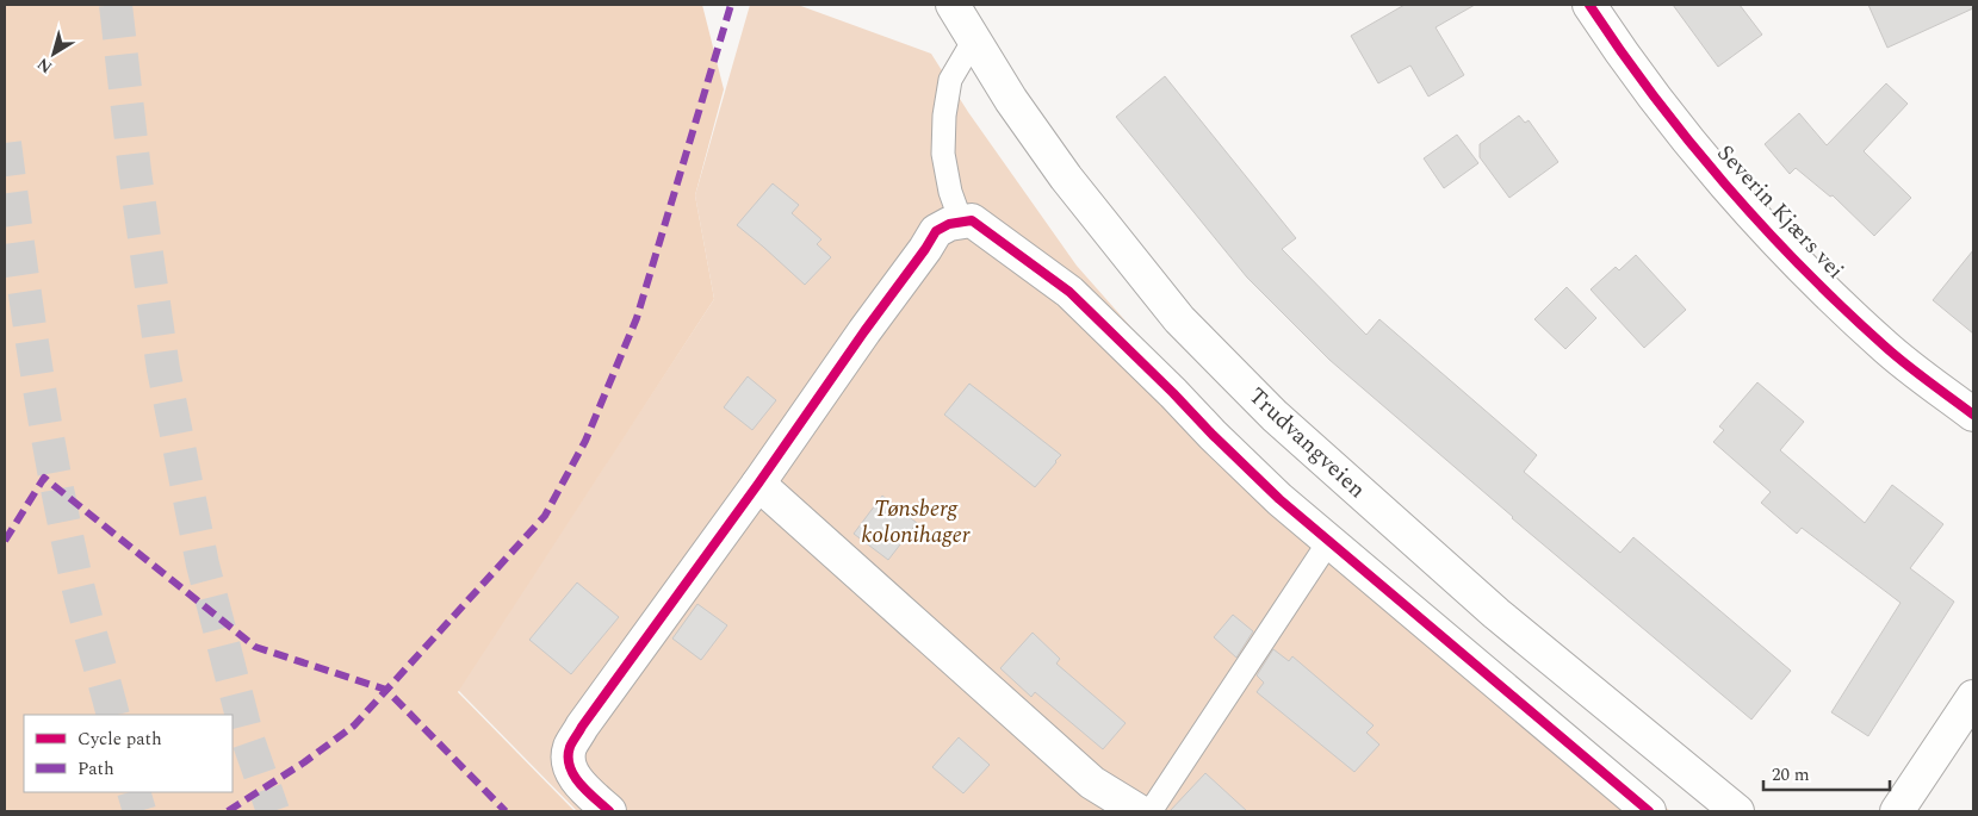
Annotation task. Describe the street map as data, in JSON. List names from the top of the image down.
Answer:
{
  "streets": {
    "street": ["Severin Kjærs vei", "Trudvangveien"]
  },
  "parks": ["Tønsberg kolonihager"],
  "legend": ["Cycle path", "Path"],
  "scale_bar": "20 m",
  "north": "bottom left"
}
